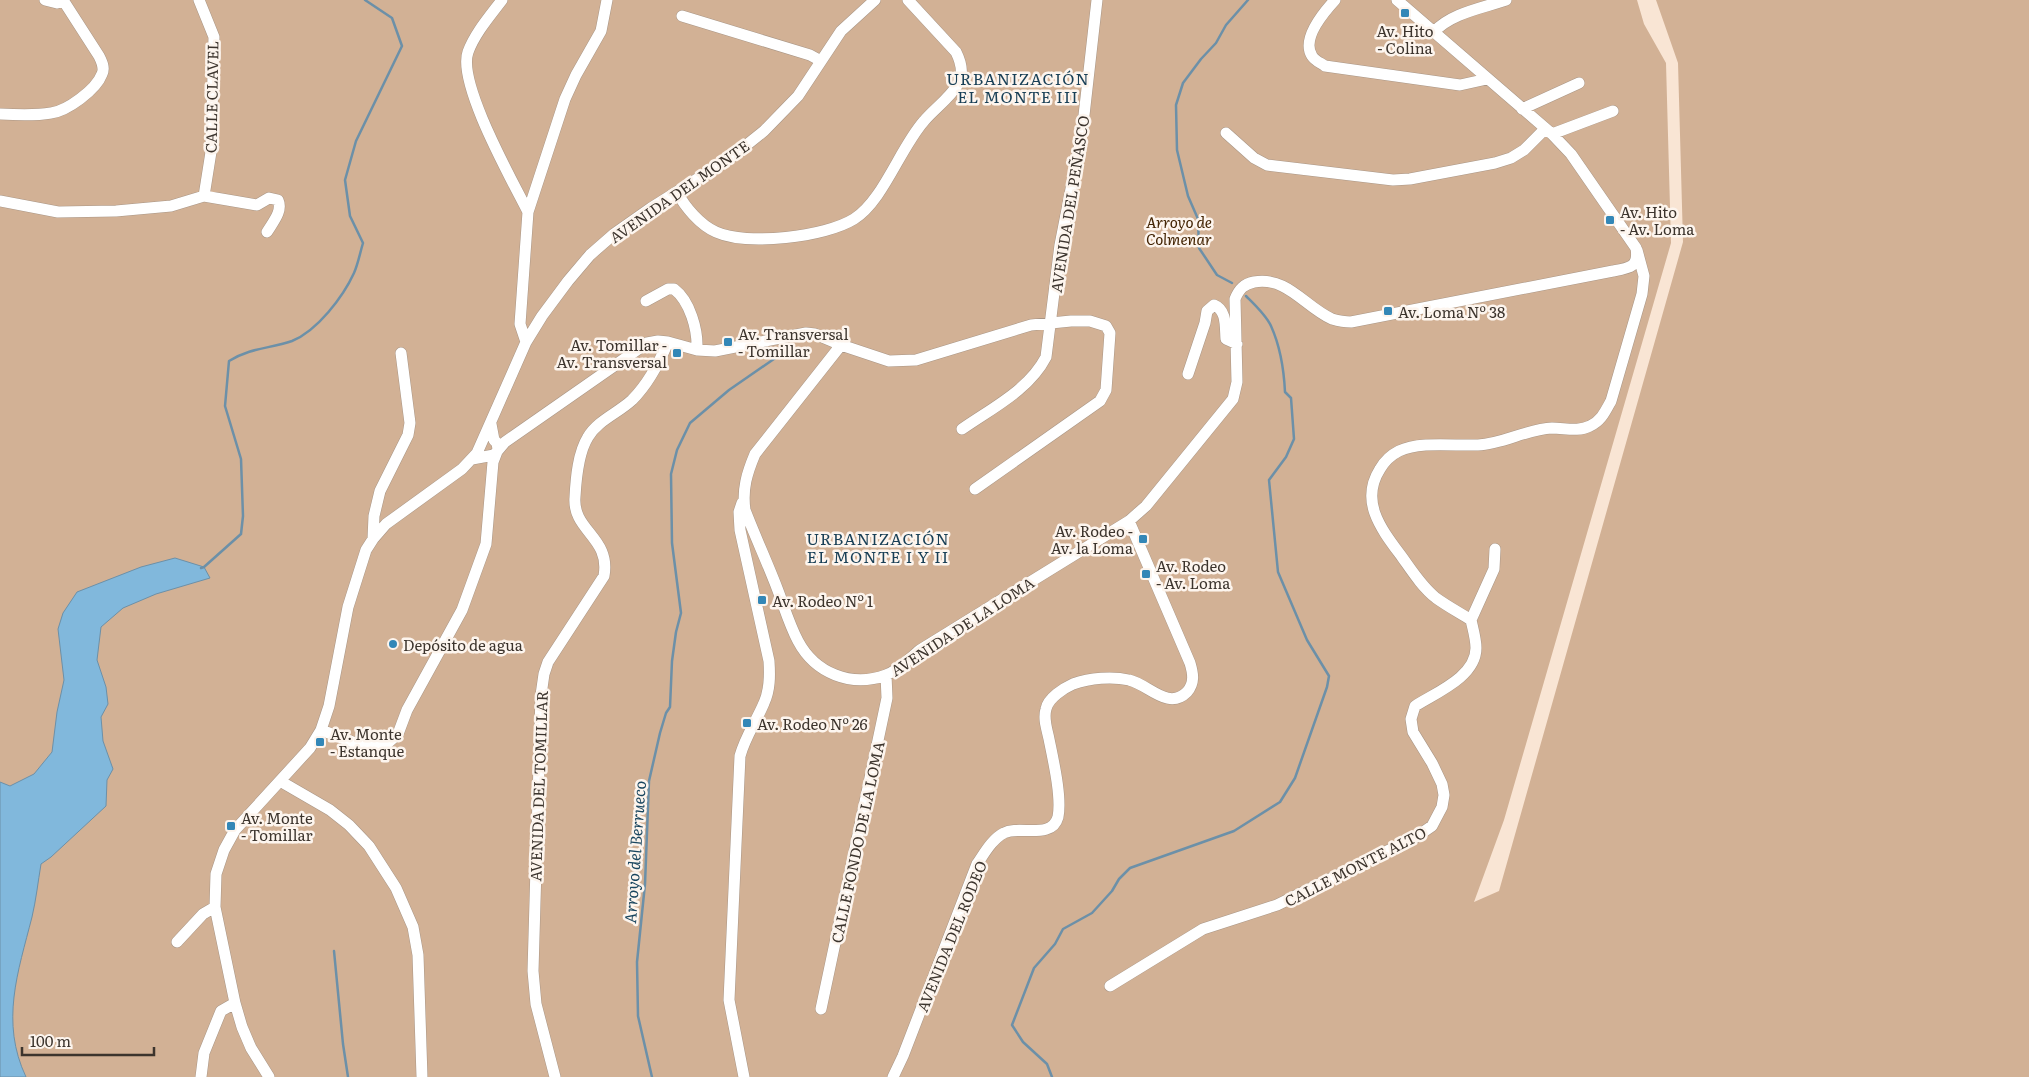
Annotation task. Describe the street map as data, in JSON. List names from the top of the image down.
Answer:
{
  "streets": {
    "street": [
      "CALLE CLAVEL",
      "AVENIDA DEL MONTE",
      "AVENIDA DEL PEÑASCO",
      "AVENIDA DE LA LOMA",
      "AVENIDA DEL TOMILLAR",
      "CALLE FONDO DE LA LOMA",
      "CALLE MONTE ALTO",
      "AVENIDA DEL RODEO"
    ]
  },
  "crossings": [
    ["AVENIDA DEL MONTE", "AVENIDA DEL TOMILLAR"],
    ["AVENIDA DE LA LOMA", "CALLE FONDO DE LA LOMA"],
    ["AVENIDA DE LA LOMA", "AVENIDA DEL RODEO"]
  ],
  "districts": ["URBANIZACIÓN EL MONTE III", "URBANIZACIÓN EL MONTE I Y II"],
  "water": ["Arroyo del Berrueco"],
  "parks": ["Arroyo de Colmenar"],
  "places": {
    "transit": [
      "Av. Hito - Colina",
      "Av. Hito - Av. Loma",
      "Av. Loma Nº 38",
      "Av. Transversal - Tomillar",
      "Av. Tomillar - Av. Transversal",
      "Av. Rodeo - Av. la Loma",
      "Av. Rodeo - Av. Loma",
      "Av. Rodeo Nº 1",
      "Av. Rodeo Nº 26",
      "Av. Monte - Estanque",
      "Av. Monte - Tomillar"
    ],
    "other": ["Depósito de agua"]
  },
  "scale_bar": "100 m"
}
